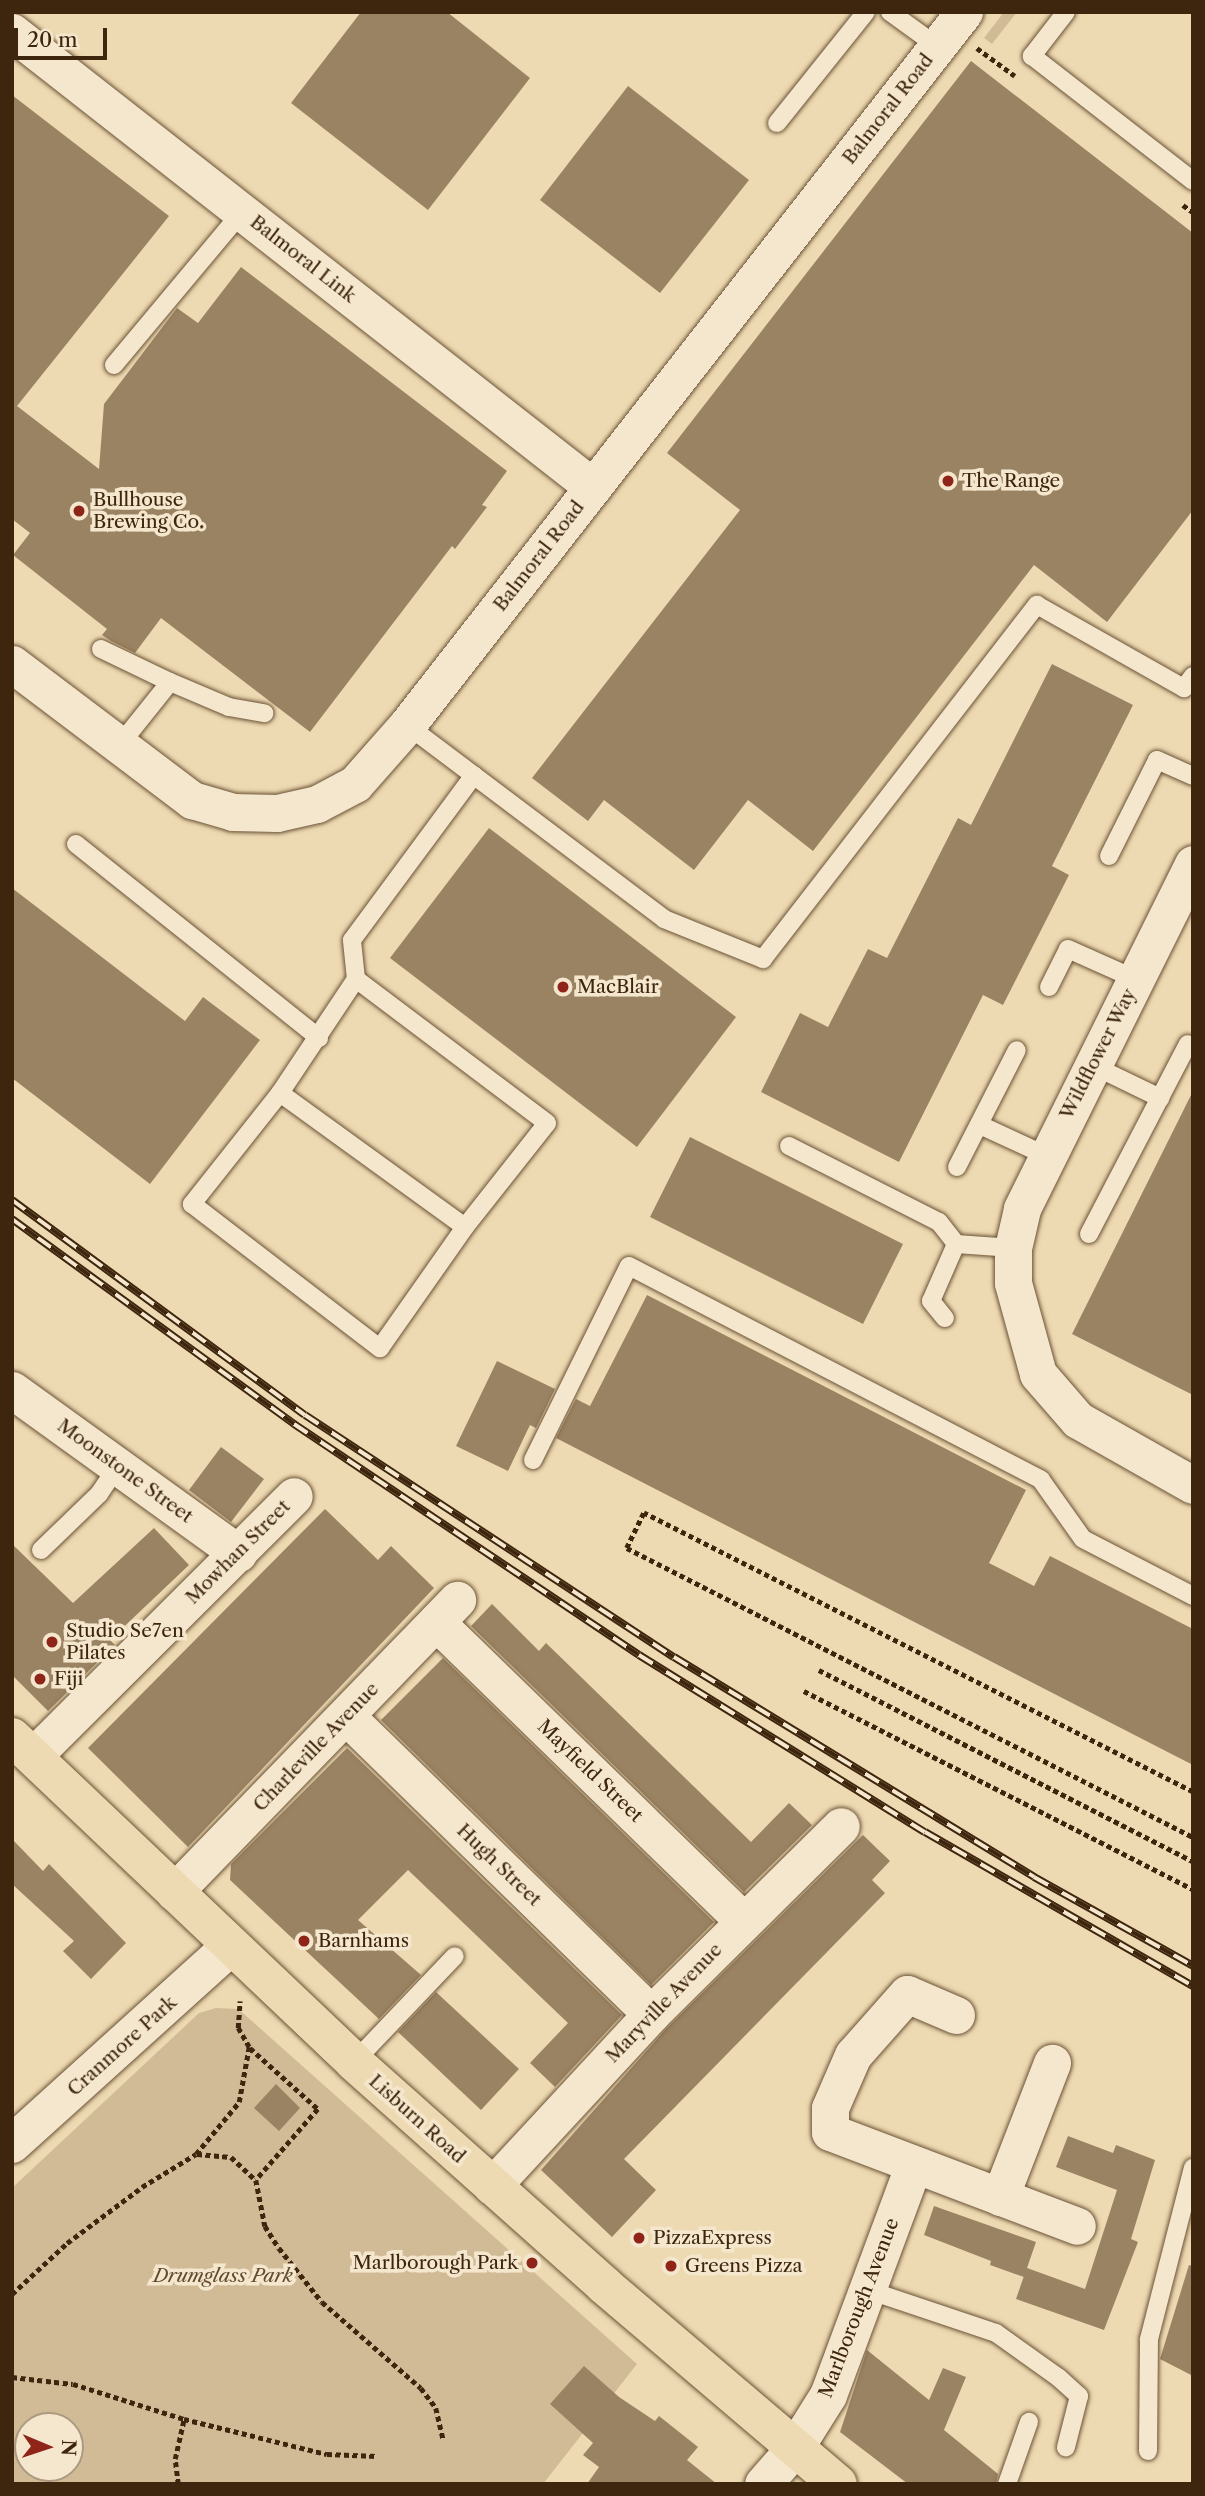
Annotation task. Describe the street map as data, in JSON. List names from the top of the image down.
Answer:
{
  "streets": {
    "main road": ["Lisburn Road"],
    "street": [
      "Balmoral Road",
      "Balmoral Link",
      "Wildflower Way",
      "Moonstone Street",
      "Mowhan Street",
      "Charleville Avenue",
      "Mayfield Street",
      "Hugh Street",
      "Maryville Avenue",
      "Cranmore Park",
      "Marlborough Avenue"
    ]
  },
  "crossings": [
    ["Balmoral Road", "Balmoral Link"],
    ["Moonstone Street", "Mowhan Street"],
    ["Mowhan Street", "Lisburn Road"],
    ["Charleville Avenue", "Mayfield Street"],
    ["Charleville Avenue", "Hugh Street"],
    ["Charleville Avenue", "Lisburn Road"],
    ["Mayfield Street", "Maryville Avenue"],
    ["Hugh Street", "Maryville Avenue"],
    ["Maryville Avenue", "Lisburn Road"],
    ["Cranmore Park", "Lisburn Road"],
    ["Lisburn Road", "Marlborough Avenue"]
  ],
  "parks": ["Drumglass Park"],
  "places": [
    "The Range",
    "Bullhouse Brewing Co.",
    "MacBlair",
    "Studio Se7en Pilates",
    "Fiji",
    "Barnhams",
    "PizzaExpress",
    "Marlborough Park",
    "Greens Pizza"
  ],
  "scale_bar": "20 m",
  "north": "right"
}
